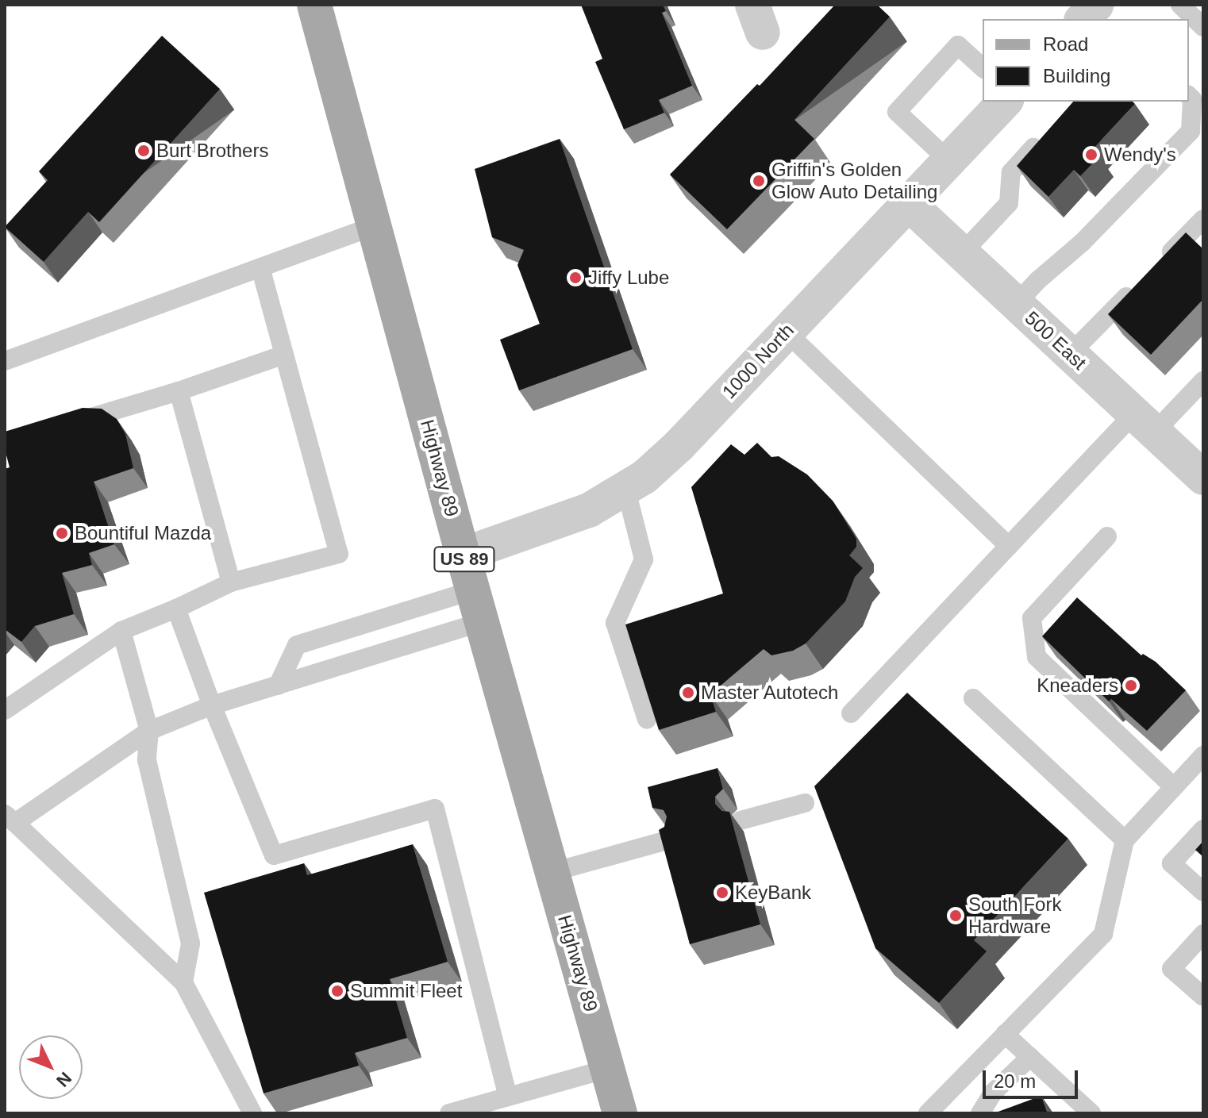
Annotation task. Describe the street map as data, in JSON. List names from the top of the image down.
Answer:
{
  "streets": {
    "main road": ["Highway 89", "US 89"],
    "street": ["500 East", "1000 North"]
  },
  "crossings": [
    ["500 East", "1000 North"],
    ["1000 North", "Highway 89"]
  ],
  "places": [
    "Burt Brothers",
    "Wendy's",
    "Griffin's Golden Glow Auto Detailing",
    "Jiffy Lube",
    "Bountiful Mazda",
    "Kneaders",
    "Master Autotech",
    "KeyBank",
    "South Fork Hardware",
    "Summit Fleet"
  ],
  "legend": ["Road", "Building"],
  "scale_bar": "20 m",
  "north": "bottom right"
}
